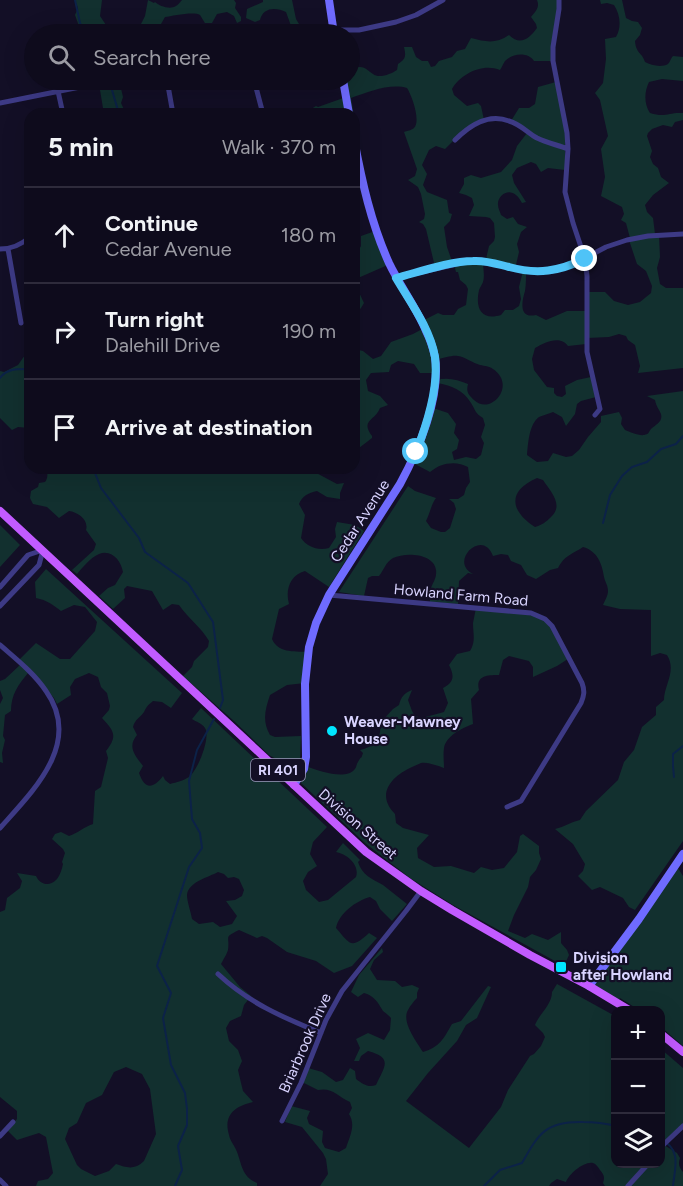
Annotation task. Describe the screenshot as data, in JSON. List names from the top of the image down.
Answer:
{
  "streets": {
    "main road": ["RI 401", "Division Street"],
    "street": ["Cedar Avenue", "Howland Farm Road", "Briarbrook Drive"]
  },
  "crossings": [
    ["Cedar Avenue", "Howland Farm Road"],
    ["Cedar Avenue", "Division Street"],
    ["Division Street", "Briarbrook Drive"]
  ],
  "places": {
    "other": ["Weaver-Mawney House"],
    "transit": ["Division after Howland"]
  },
  "page": {
    "search": "Search here",
    "heading": ["5 min", "Walk · 370 m"],
    "list": [
      ["Continue", "Cedar Avenue", "180 m"],
      ["Turn right", "Dalehill Drive", "190 m"],
      "Arrive at destination"
    ],
    "map_buttons": ["+", "−"]
  }
}
